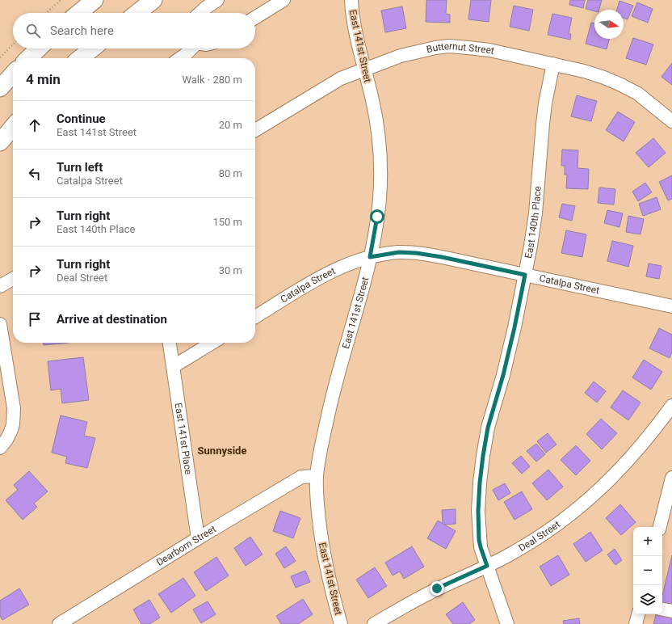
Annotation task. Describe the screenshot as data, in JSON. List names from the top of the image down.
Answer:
{
  "streets": {
    "street": [
      "East 141st Street",
      "Butternut Street",
      "East 140th Place",
      "Catalpa Street",
      "East 141st Place",
      "Deal Street",
      "Dearborn Street"
    ]
  },
  "crossings": [
    ["East 141st Street", "Butternut Street"],
    ["East 141st Street", "Catalpa Street"],
    ["East 141st Street", "Dearborn Street"],
    ["Butternut Street", "East 140th Place"],
    ["East 140th Place", "Catalpa Street"],
    ["East 140th Place", "Deal Street"],
    ["East 141st Place", "Dearborn Street"]
  ],
  "districts": ["Sunnyside"],
  "north": "right",
  "page": {
    "search": "Search here",
    "heading": ["4 min", "Walk · 280 m"],
    "list": [
      ["Continue", "East 141st Street", "20 m"],
      ["Turn left", "Catalpa Street", "80 m"],
      ["Turn right", "East 140th Place", "150 m"],
      ["Turn right", "Deal Street", "30 m"],
      "Arrive at destination"
    ],
    "map_buttons": ["+", "−"]
  }
}
